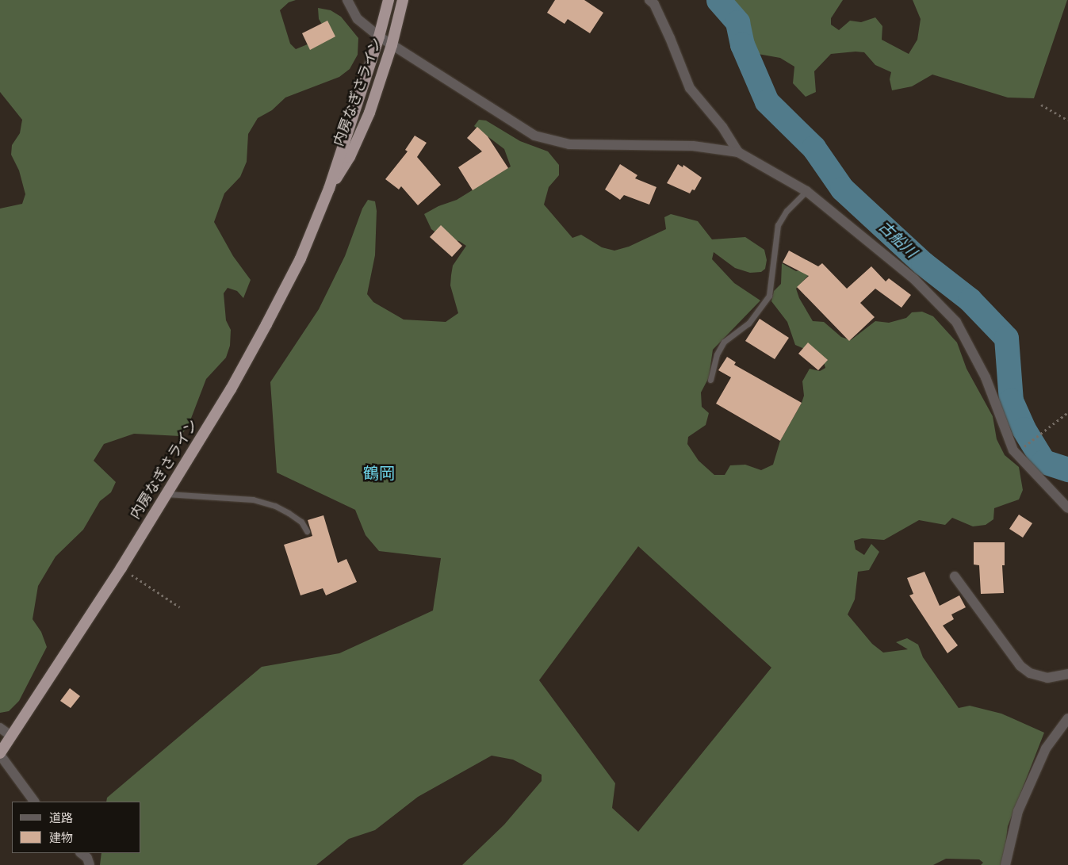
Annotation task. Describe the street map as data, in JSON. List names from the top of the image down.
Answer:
{
  "streets": {
    "highway": ["内房なぎさライン"]
  },
  "districts": ["鶴岡"],
  "water": ["古船川"],
  "legend": ["道路", "建物"]
}
